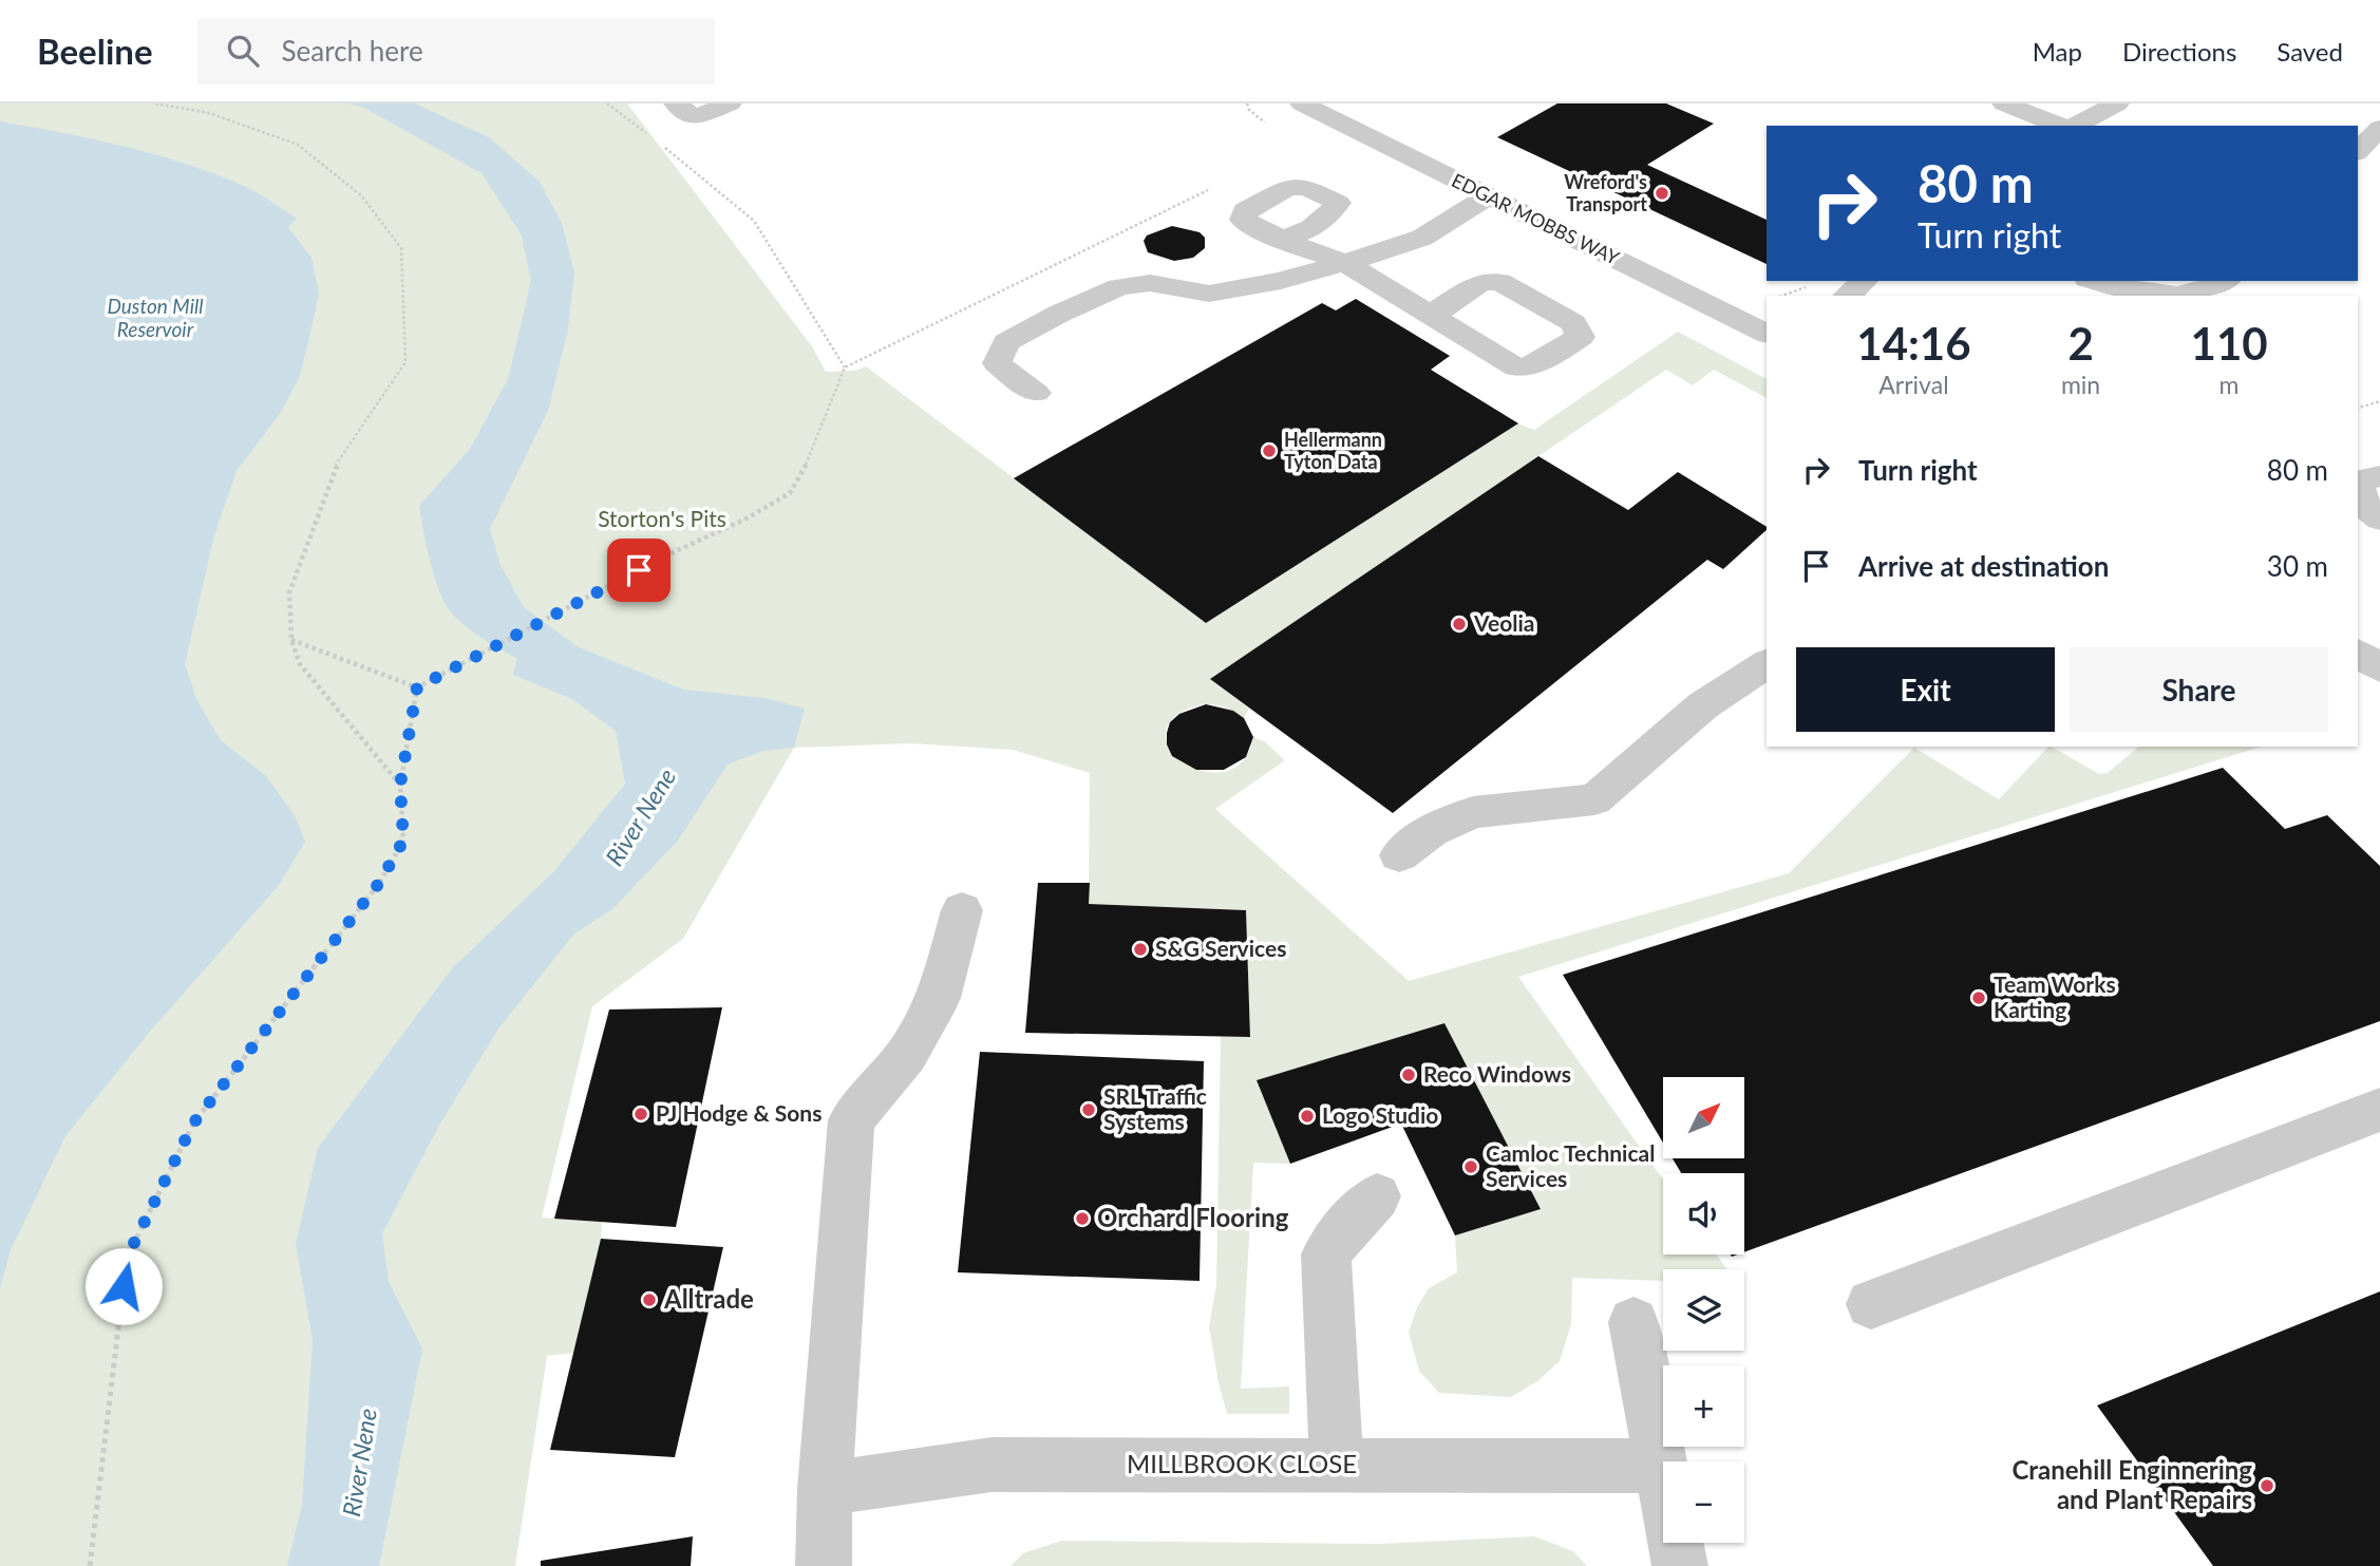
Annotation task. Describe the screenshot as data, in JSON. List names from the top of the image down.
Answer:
{
  "streets": {
    "street": ["EDGAR MOBBS WAY", "MILLBROOK CLOSE"]
  },
  "water": ["Duston Mill Reservoir", "River Nene"],
  "parks": ["Storton's Pits"],
  "places": [
    "Wreford's Transport",
    "Hellermann Tyton Data",
    "Veolia",
    "S&G Services",
    "Team Works Karting",
    "Reco Windows",
    "SRL Traffic Systems",
    "PJ Hodge & Sons",
    "Logo Studio",
    "Camloc Technical Services",
    "Orchard Flooring",
    "Alltrade",
    "Cranehill Enginnering and Plant Repairs"
  ],
  "north": "top right",
  "page": {
    "header": "Beeline",
    "search": "Search here",
    "nav": ["Map", "Directions", "Saved"],
    "turn": ["80 m", "Turn right"],
    "eta": [
      "14:16",
      "Arrival",
      "2",
      "min",
      "110",
      "m"
    ],
    "list": [
      {
        "name": "Turn right",
        "value": "80 m"
      },
      {
        "name": "Arrive at destination",
        "value": "30 m"
      }
    ],
    "buttons": ["Exit", "Share"],
    "map_buttons": ["+", "−"]
  }
}
